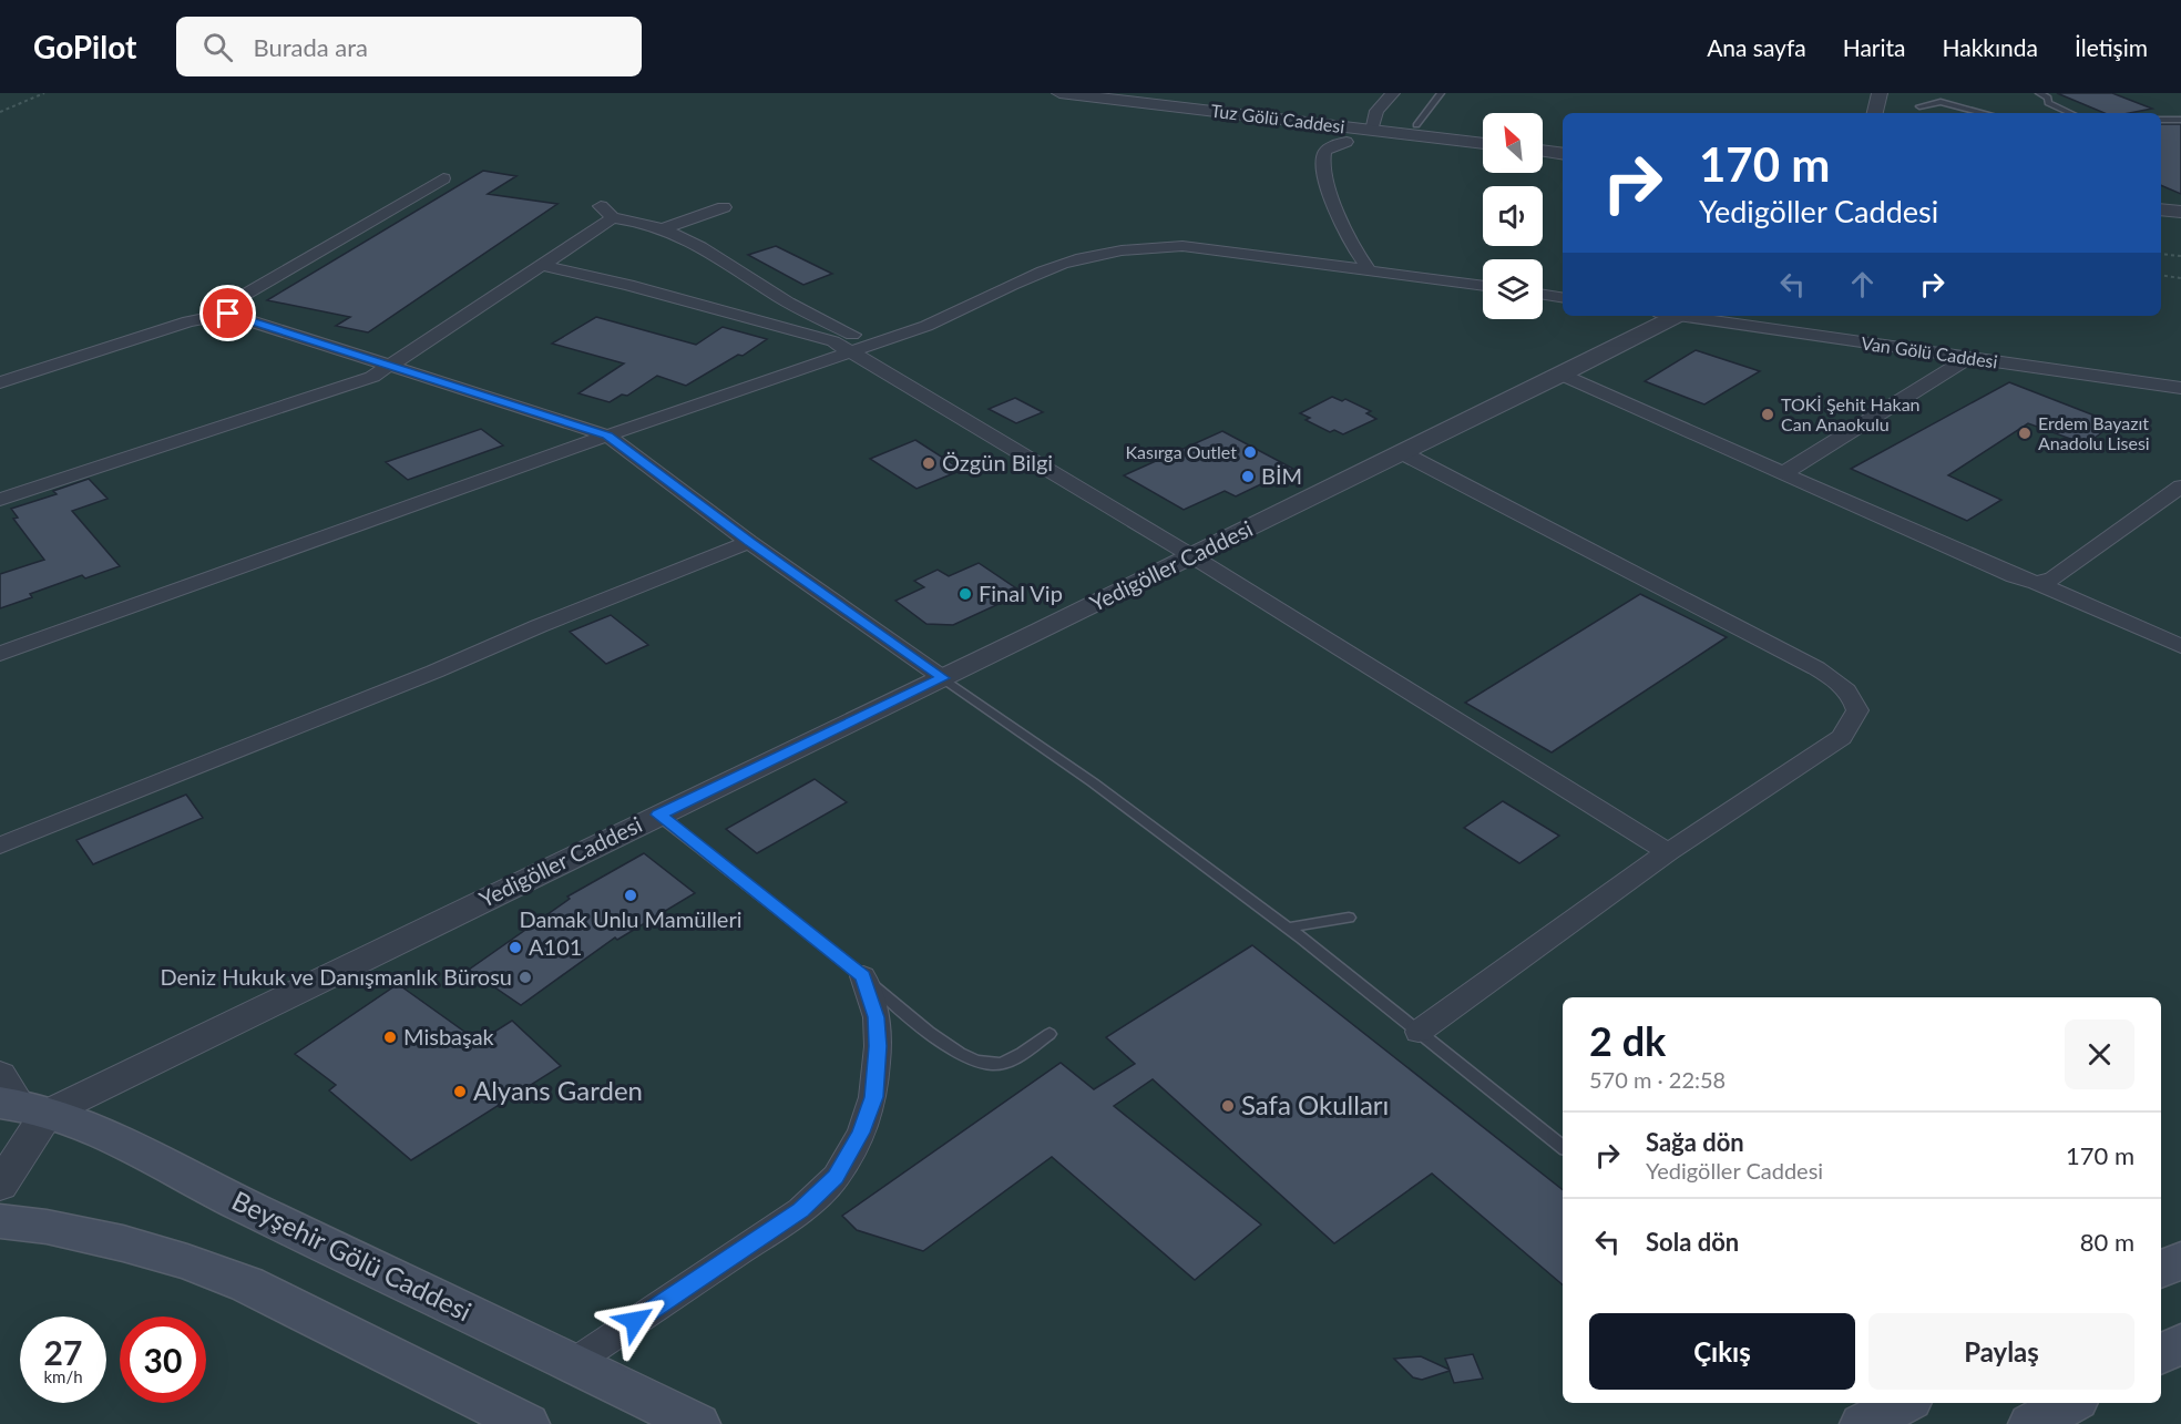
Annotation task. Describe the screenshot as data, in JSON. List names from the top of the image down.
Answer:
{
  "streets": {
    "main road": ["Beyşehir Gölü Caddesi"],
    "street": ["Tuz Gölü Caddesi", "Van Gölü Caddesi", "Yedigöller Caddesi"]
  },
  "crossings": [
    ["Yedigöller Caddesi", "Beyşehir Gölü Caddesi"]
  ],
  "places": [
    "TOKİ Şehit Hakan Can Anaokulu",
    "Erdem Bayazıt Anadolu Lisesi",
    "Kasırga Outlet",
    "Özgün Bilgi",
    "BİM",
    "Final Vip",
    "Damak Unlu Mamülleri",
    "A101",
    "Deniz Hukuk ve Danışmanlık Bürosu",
    "Misbaşak",
    "Alyans Garden",
    "Safa Okulları"
  ],
  "north": "top left",
  "page": {
    "header": "GoPilot",
    "search": "Burada ara",
    "nav": [
      "Ana sayfa",
      "Harita",
      "Hakkında",
      "İletişim"
    ],
    "turn": ["170 m", "Yedigöller Caddesi"],
    "heading": ["2 dk", "570 m · 22:58"],
    "list": [
      {
        "name": "Sağa dön",
        "note": "Yedigöller Caddesi",
        "value": "170 m"
      },
      {
        "name": "Sola dön",
        "value": "80 m"
      }
    ],
    "buttons": ["Çıkış", "Paylaş"],
    "speed": "27 km/h",
    "limit": "30"
  }
}
